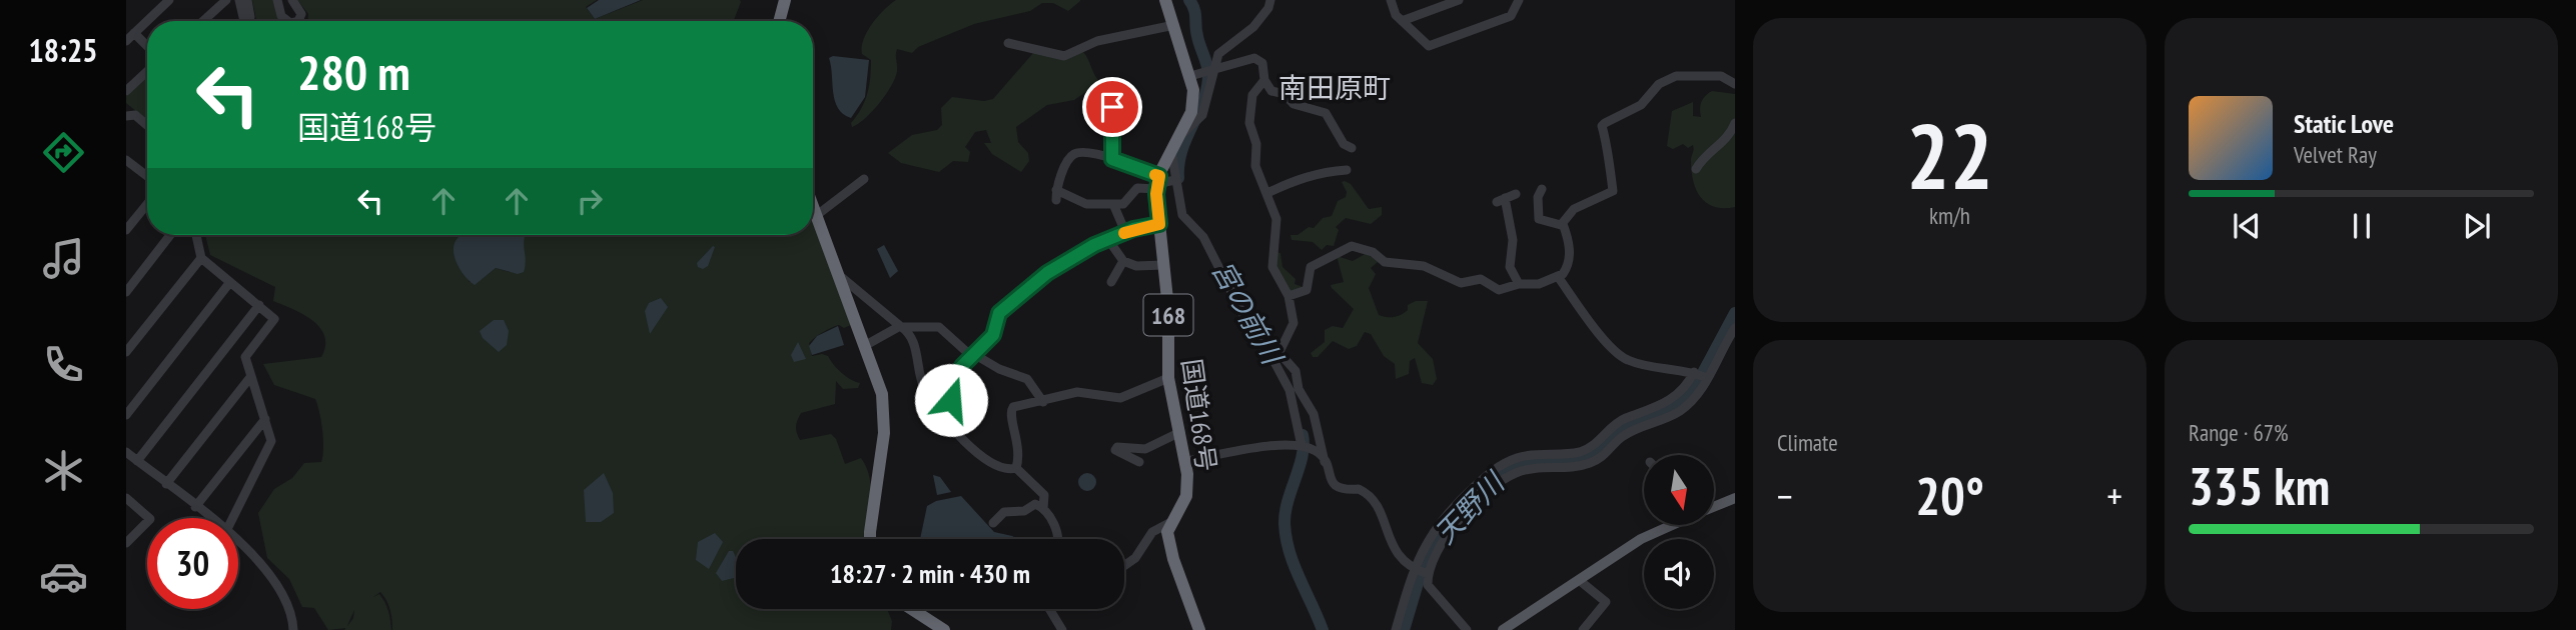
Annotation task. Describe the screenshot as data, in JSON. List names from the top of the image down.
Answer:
{
  "streets": {
    "highway": ["168", "国道168号"]
  },
  "districts": ["南田原町"],
  "water": ["宮の前川", "天野川"],
  "north": "bottom",
  "page": {
    "tabs": "18:25",
    "tile": [
      ["22", "km/h"],
      "Climate",
      ["Range · 67%", "335 km"]
    ],
    "turn": ["280 m", "国道168号"],
    "song": ["Static Love", "Velvet Ray"],
    "heat": ["−", "20°", "+"],
    "limit": "30",
    "trip": "18:27 · 2 min · 430 m"
  }
}
